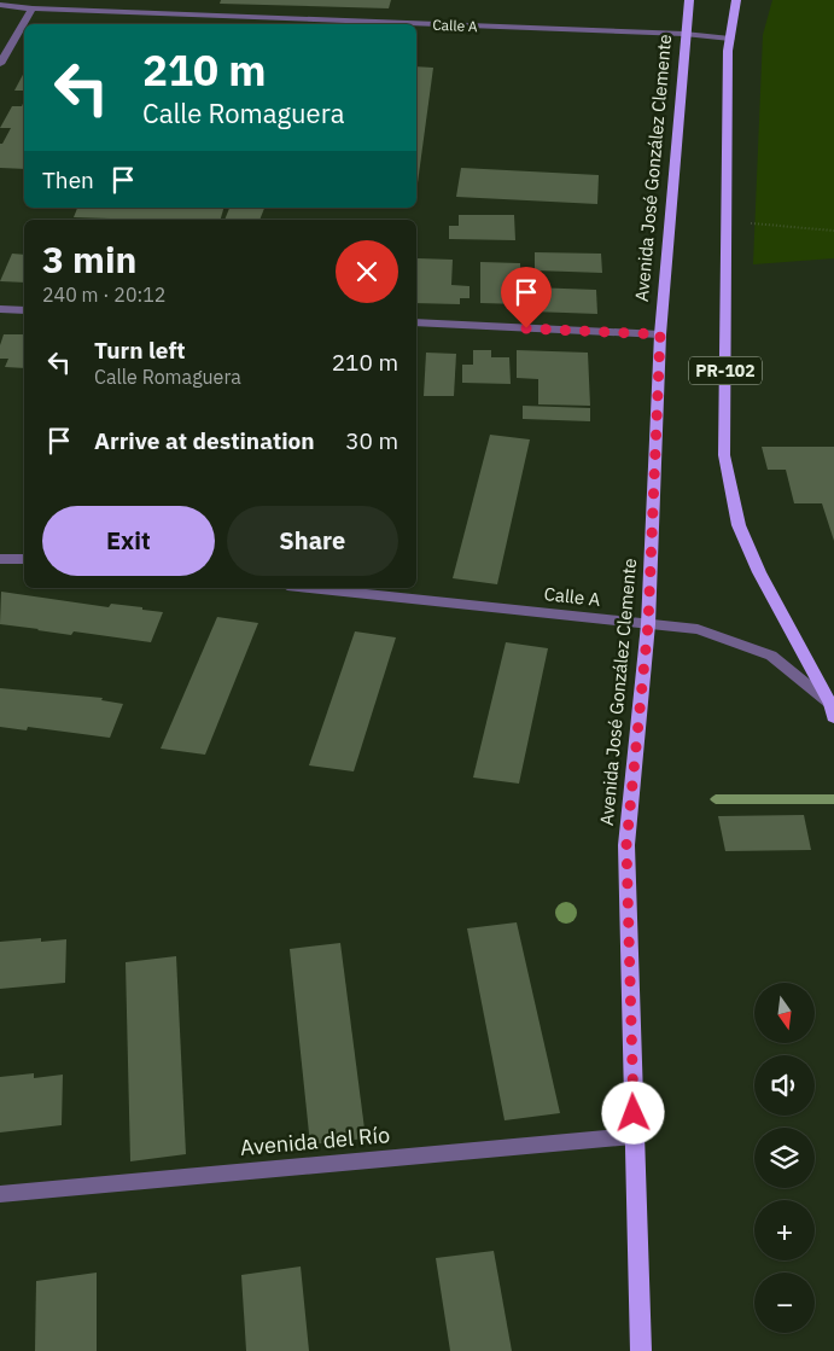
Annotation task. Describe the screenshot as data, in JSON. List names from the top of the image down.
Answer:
{
  "streets": {
    "main road": ["Avenida José González Clemente", "PR-102"],
    "street": ["Calle A", "Avenida del Río"]
  },
  "crossings": [
    ["Calle A", "Avenida José González Clemente"],
    ["Calle A", "PR-102"],
    ["Avenida José González Clemente", "Avenida del Río"]
  ],
  "north": "bottom",
  "page": {
    "turn": ["210 m", "Calle Romaguera"],
    "then": "Then",
    "heading": ["3 min", "240 m · 20:12"],
    "list": [
      {
        "name": "Turn left",
        "note": "Calle Romaguera",
        "value": "210 m"
      },
      {
        "name": "Arrive at destination",
        "value": "30 m"
      }
    ],
    "buttons": ["Exit", "Share"],
    "map_buttons": ["+", "−"]
  }
}
